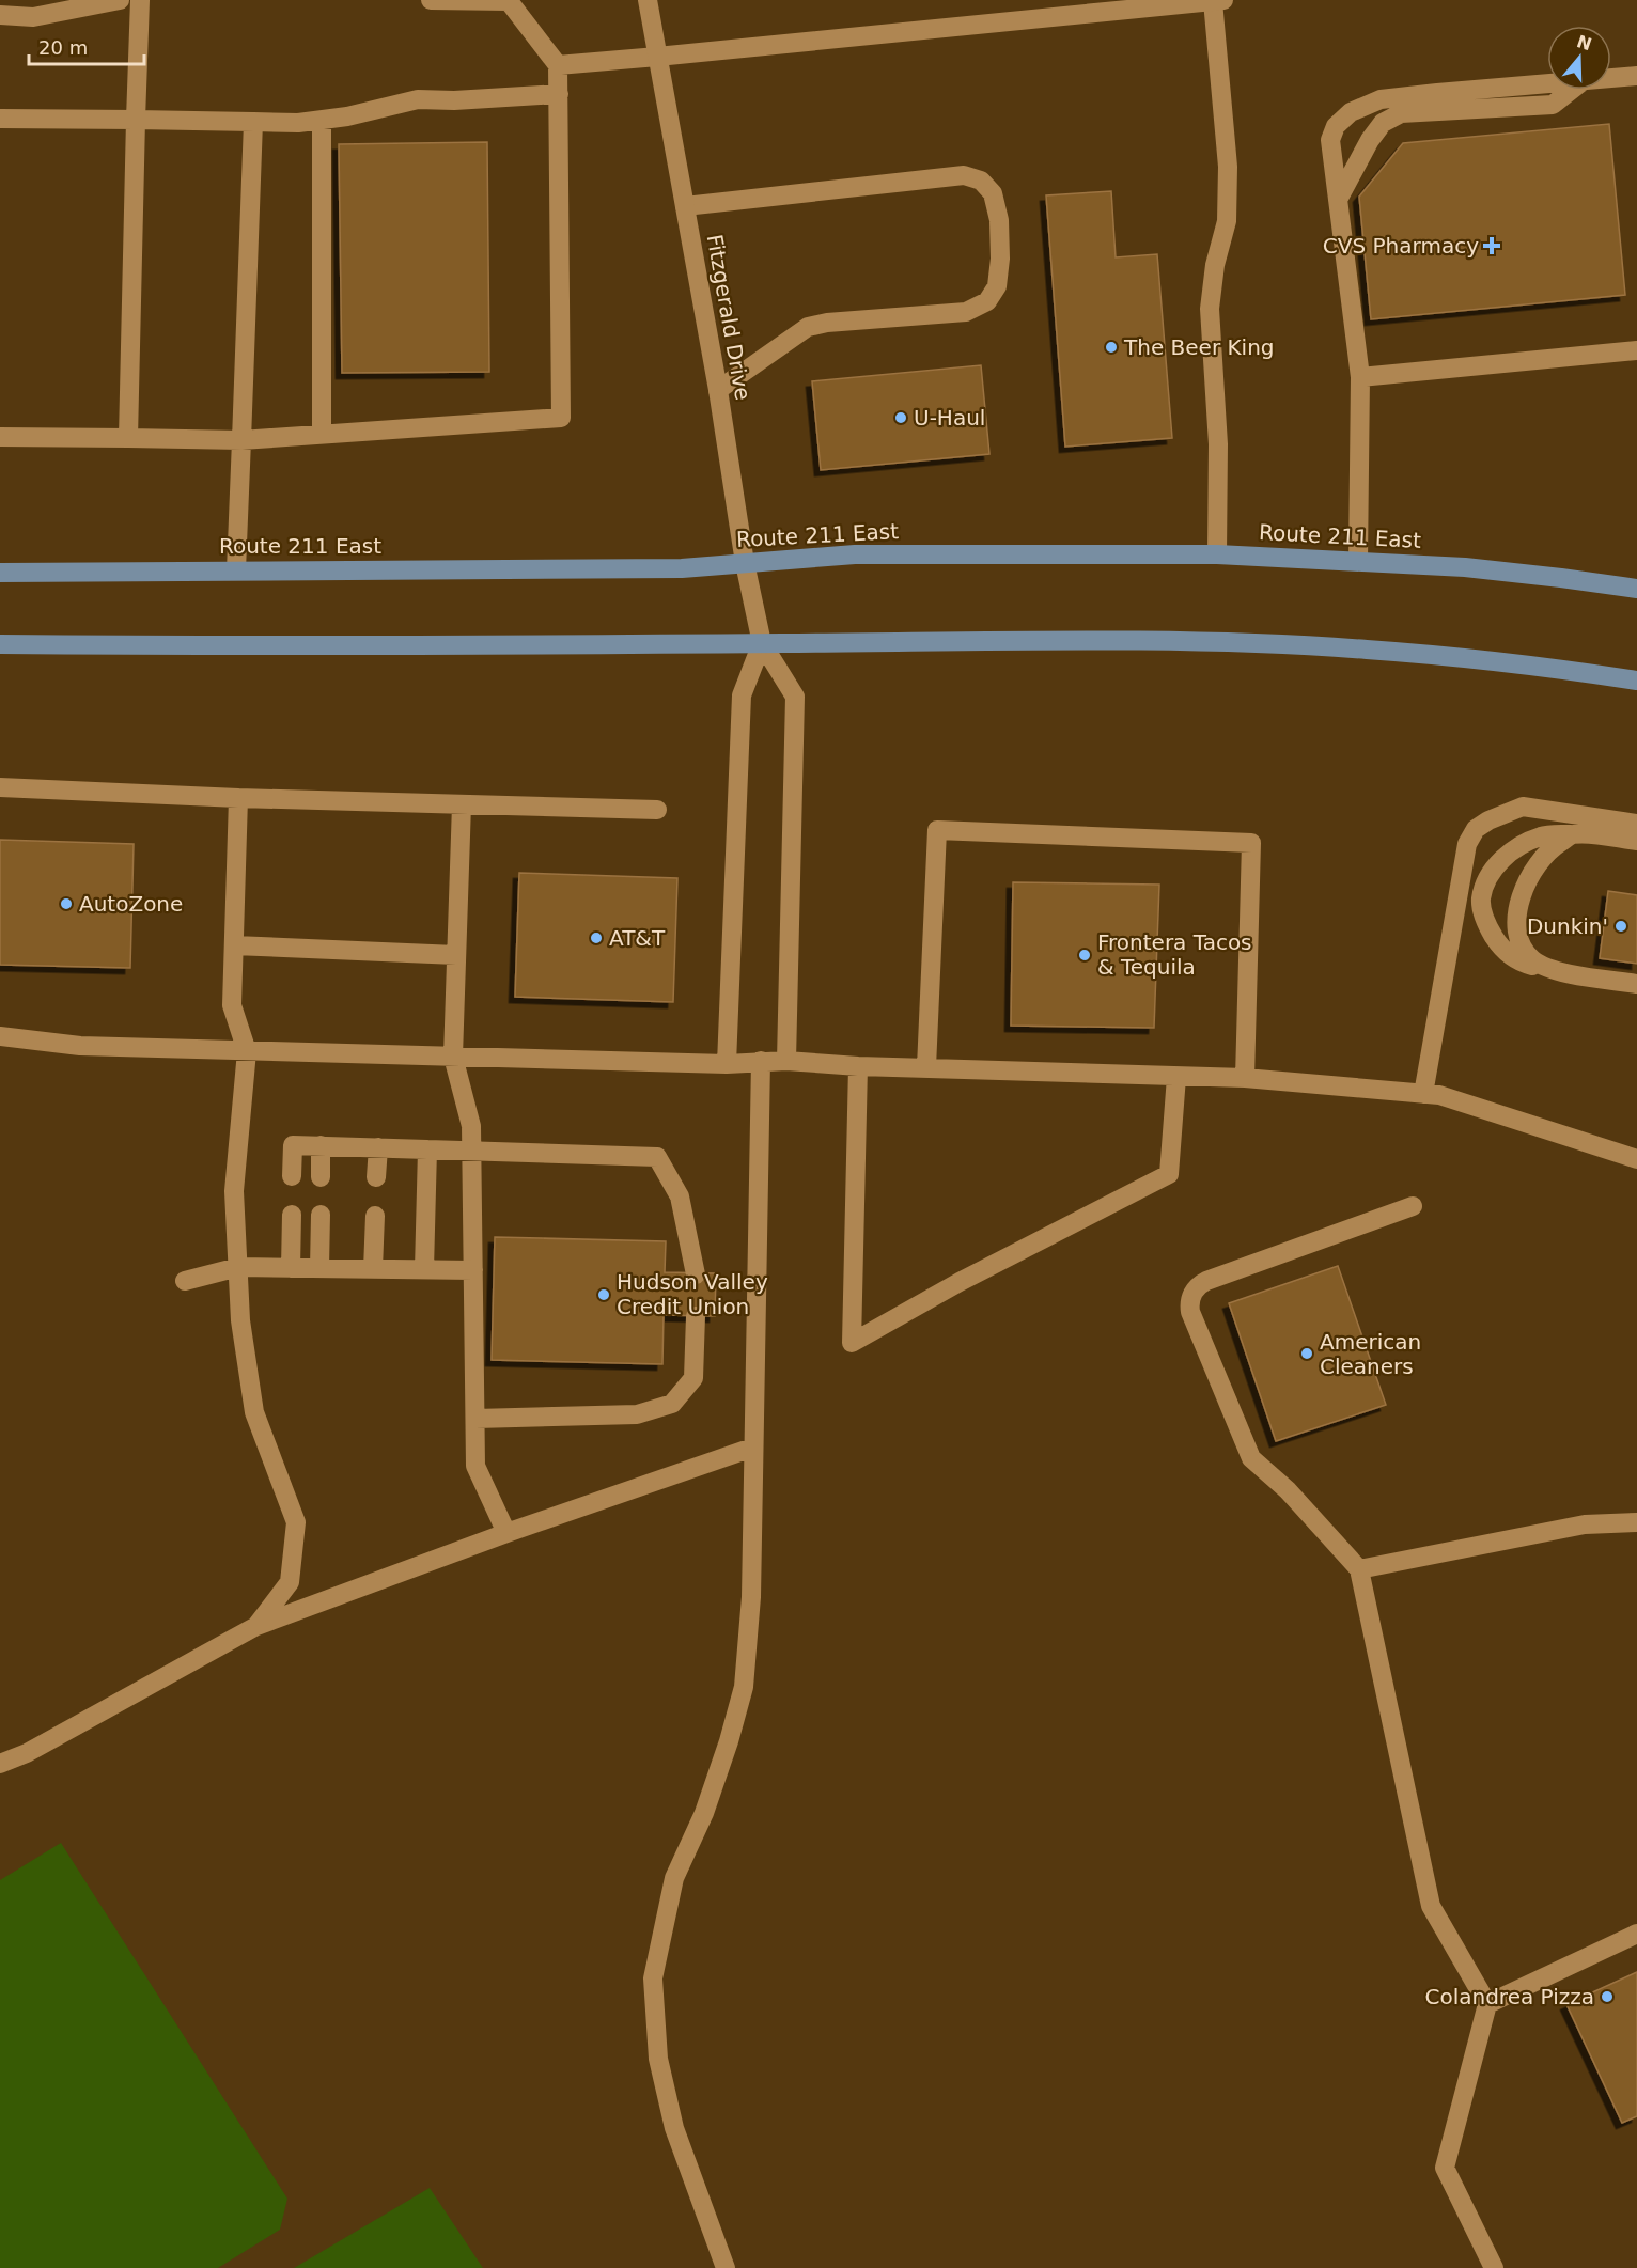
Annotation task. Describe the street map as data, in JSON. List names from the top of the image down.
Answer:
{
  "streets": {
    "main road": ["Route 211 East"],
    "street": ["Fitzgerald Drive"]
  },
  "crossings": [
    ["Fitzgerald Drive", "Route 211 East"]
  ],
  "places": {
    "health": ["CVS Pharmacy"],
    "other": [
      "The Beer King",
      "U-Haul",
      "AutoZone",
      "Dunkin'",
      "AT&T",
      "Frontera Tacos & Tequila",
      "Hudson Valley Credit Union",
      "American Cleaners",
      "Colandrea Pizza"
    ]
  },
  "scale_bar": "20 m",
  "north": "top"
}
